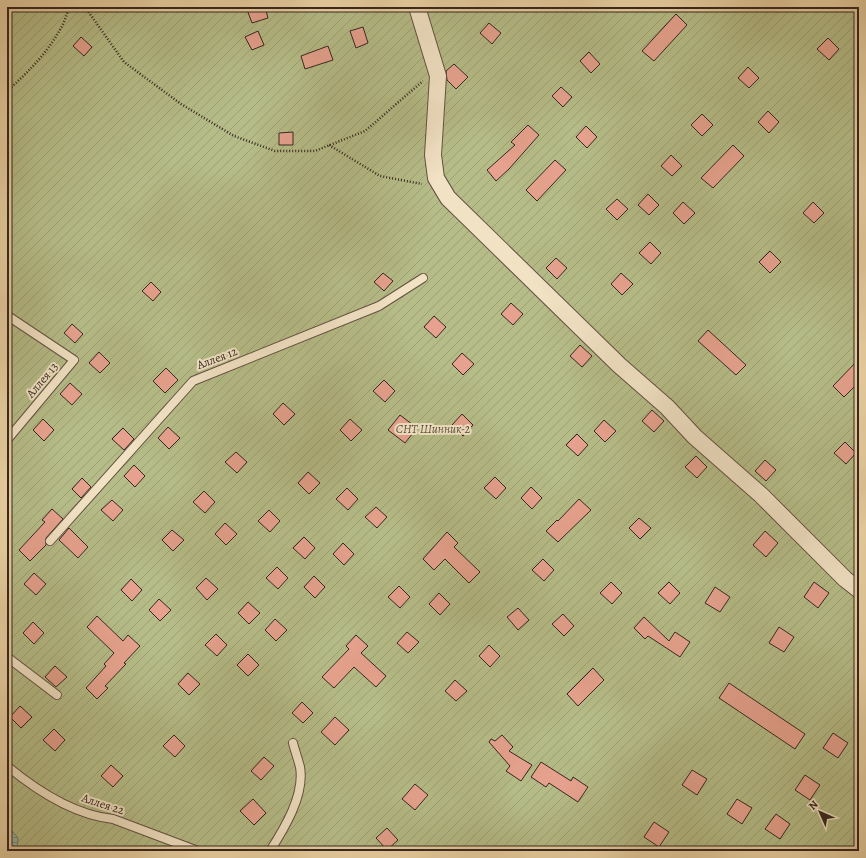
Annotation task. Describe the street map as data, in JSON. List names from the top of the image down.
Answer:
{
  "streets": {
    "lane": ["Аллея 12", "Аллея 13", "Аллея 22"]
  },
  "parks": ["СНТ Шинник-2"],
  "north": "top left"
}
